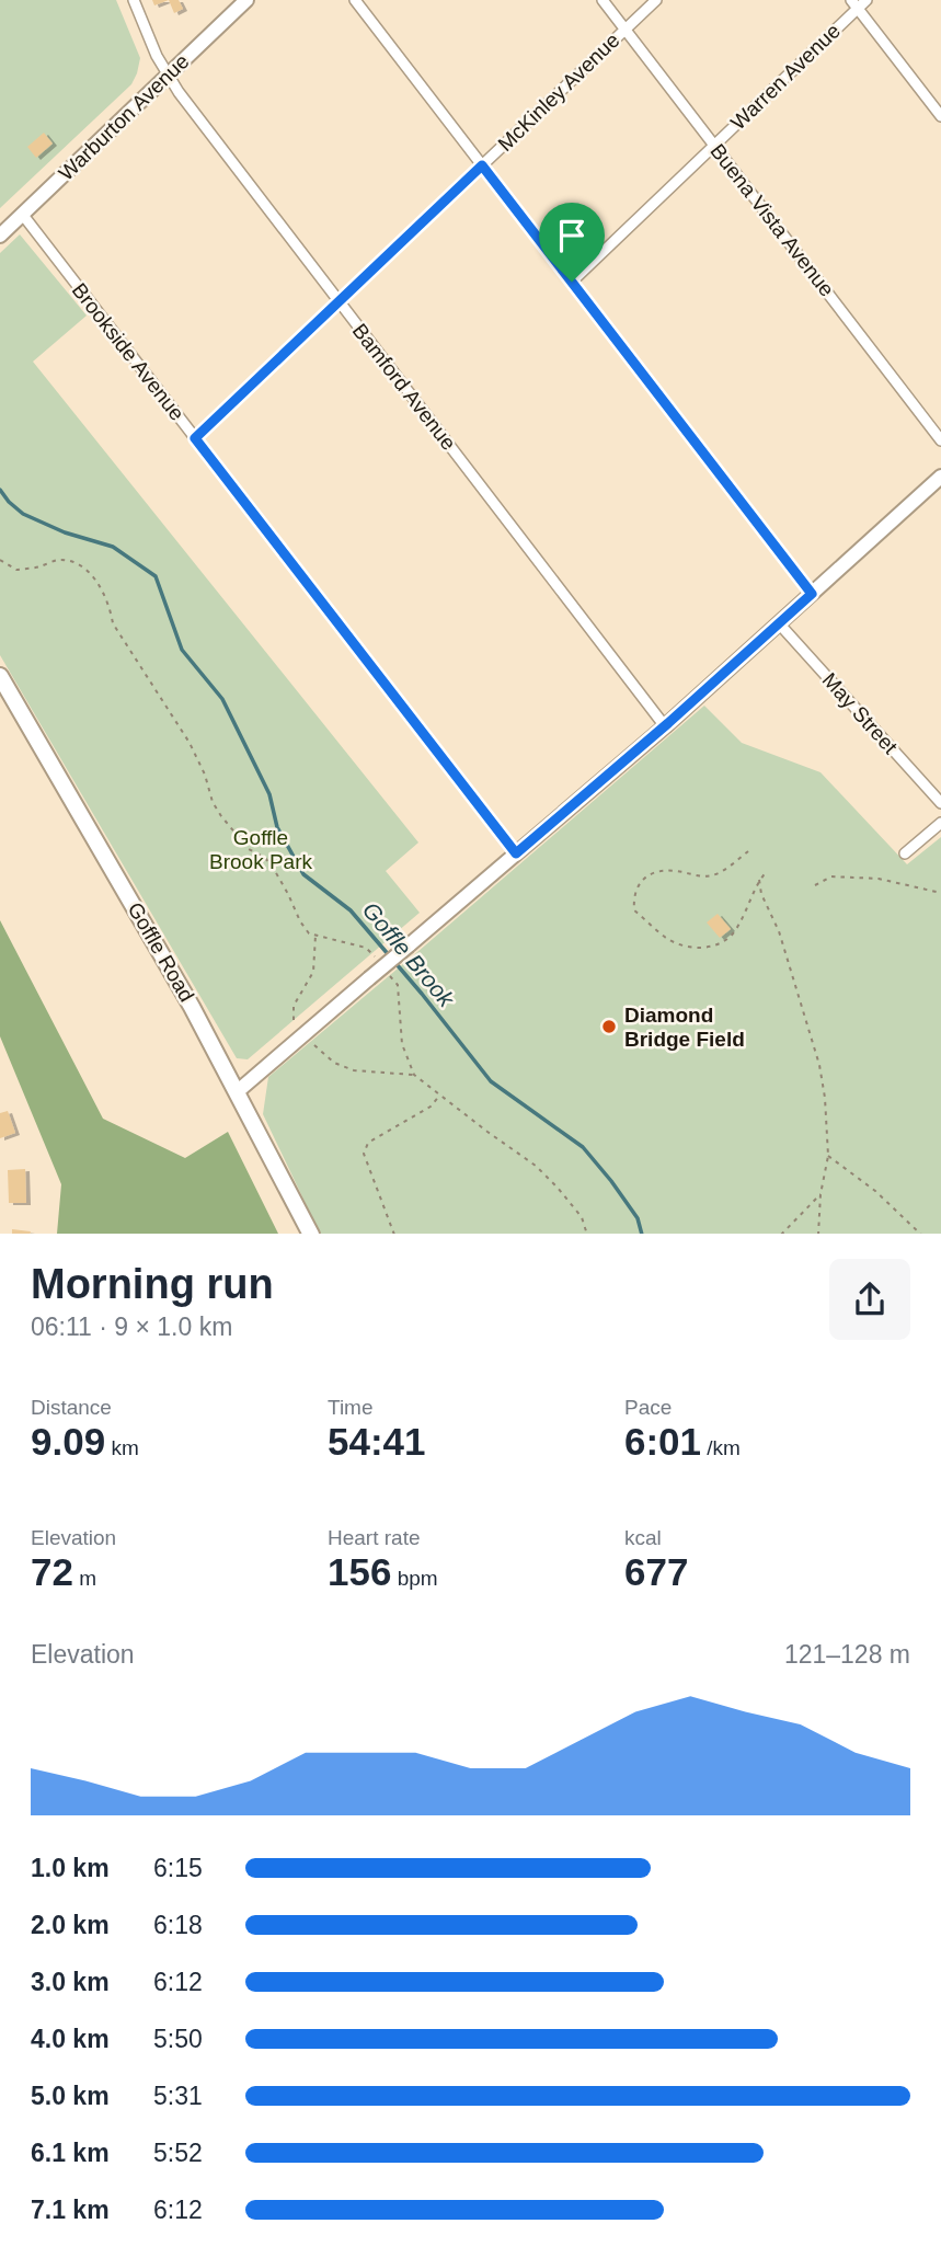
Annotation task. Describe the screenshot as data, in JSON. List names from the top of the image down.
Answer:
{
  "streets": {
    "main road": ["Goffle Road"],
    "street": [
      "Warren Avenue",
      "McKinley Avenue",
      "Warburton Avenue",
      "Buena Vista Avenue",
      "Brookside Avenue",
      "Bamford Avenue",
      "May Street"
    ]
  },
  "crossings": [
    ["Warren Avenue", "Buena Vista Avenue"],
    ["McKinley Avenue", "Buena Vista Avenue"],
    ["McKinley Avenue", "Brookside Avenue"],
    ["McKinley Avenue", "Bamford Avenue"],
    ["Warburton Avenue", "Brookside Avenue"],
    ["Warburton Avenue", "Bamford Avenue"]
  ],
  "water": ["Goffle Brook"],
  "parks": ["Goffle Brook Park"],
  "places": ["Diamond Bridge Field"],
  "page": {
    "heading": ["Morning run", "06:11 · 9 × 1.0 km"],
    "stats": [
      ["Distance", "9.09 km"],
      ["Time", "54:41"],
      ["Pace", "6:01 /km"],
      ["Elevation", "72 m"],
      ["Heart rate", "156 bpm"],
      ["kcal", "677"]
    ],
    "chart": ["Elevation", "121–128 m"],
    "list": [
      {
        "name": "1.0 km",
        "note": "6:15"
      },
      {
        "name": "2.0 km",
        "note": "6:18"
      },
      {
        "name": "3.0 km",
        "note": "6:12"
      },
      {
        "name": "4.0 km",
        "note": "5:50"
      },
      {
        "name": "5.0 km",
        "note": "5:31"
      },
      {
        "name": "6.1 km",
        "note": "5:52"
      },
      {
        "name": "7.1 km",
        "note": "6:12"
      }
    ]
  }
}
